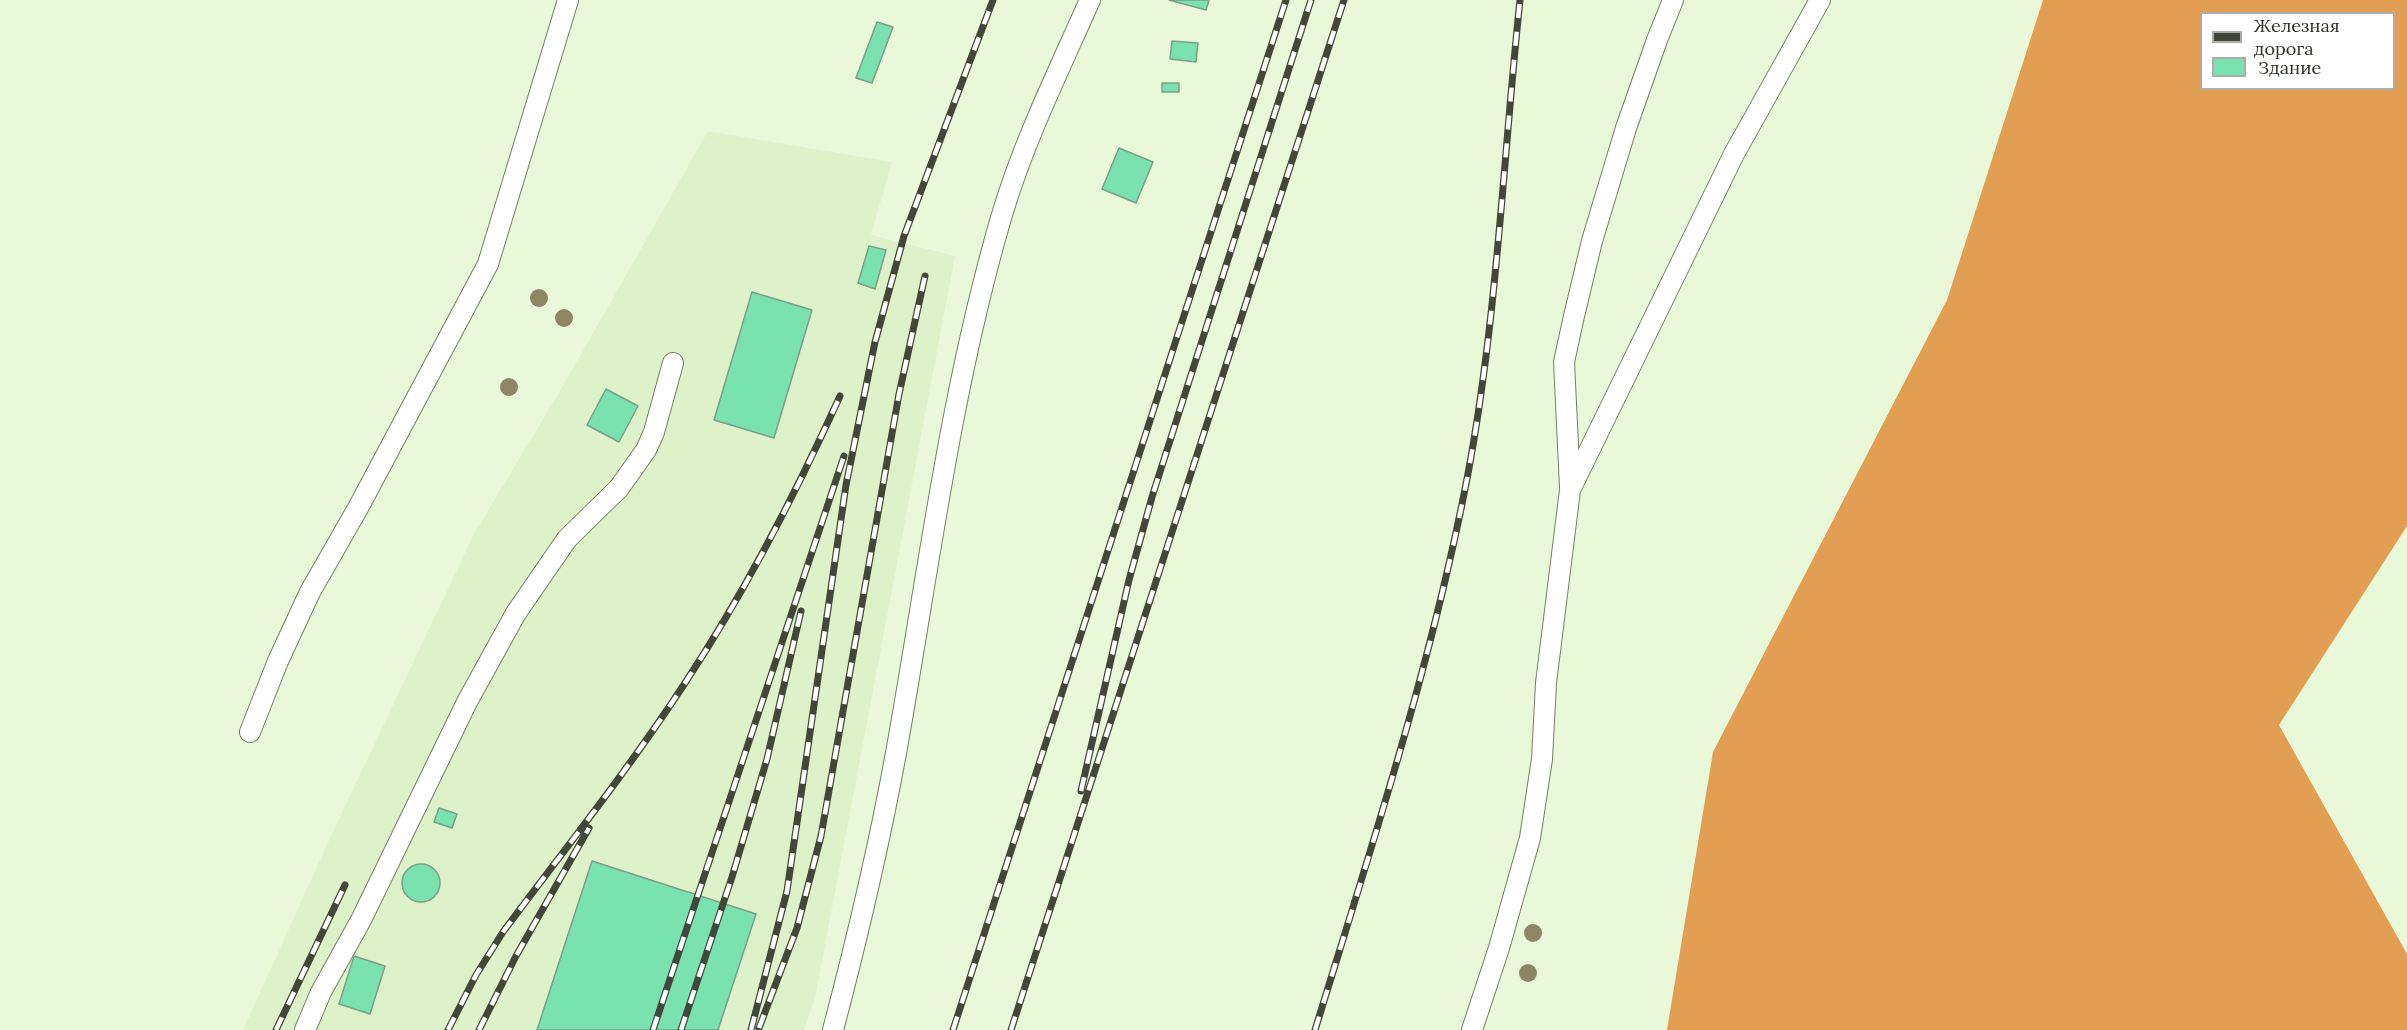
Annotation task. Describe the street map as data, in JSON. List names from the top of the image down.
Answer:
{
  "legend": ["Железная дорога", "Здание"]
}
